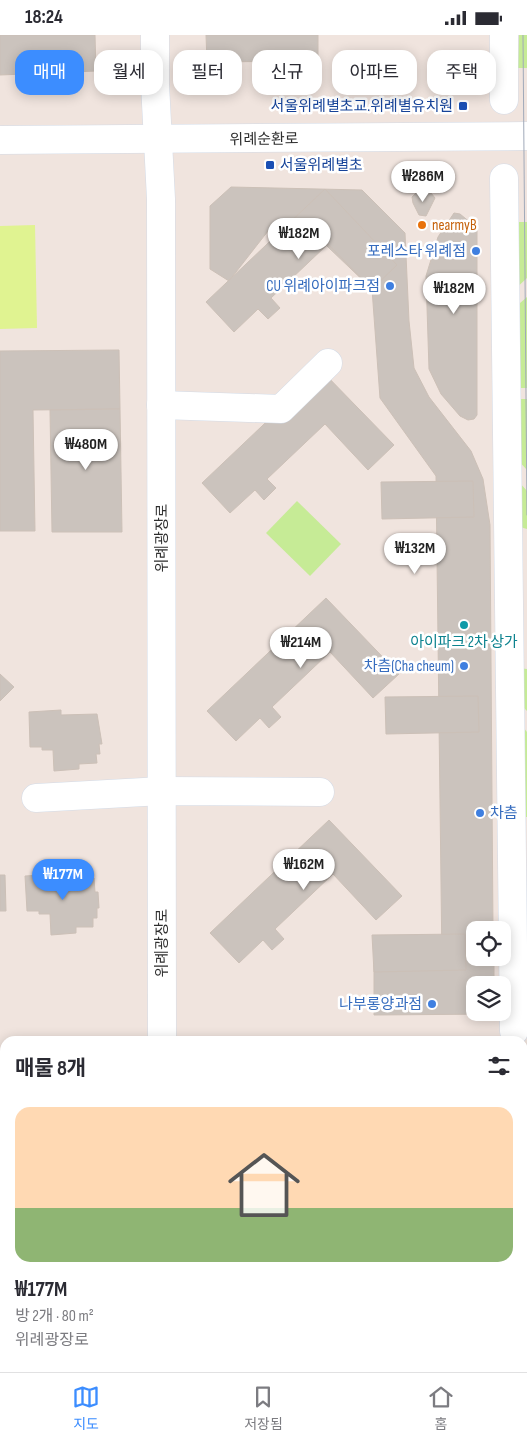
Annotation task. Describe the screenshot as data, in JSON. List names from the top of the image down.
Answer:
{
  "streets": {
    "street": ["위례순환로", "위례광장로"]
  },
  "crossings": [
    ["위례순환로", "위례광장로"]
  ],
  "places": {
    "transit": ["서울위례별초교.위례별유치원", "서울위례별초"],
    "other": [
      "nearmyB",
      "포레스타 위례점",
      "CU 위례아이파크점",
      "아이파크 2차 상가",
      "차츰(Cha cheum)",
      "차츰",
      "나부롱양과점"
    ]
  },
  "page": {
    "status": "18:24",
    "chip": [
      "매매",
      "월세",
      "필터",
      "신규",
      "아파트",
      "주택"
    ],
    "price": [
      "₩286M",
      "₩182M",
      "₩182M",
      "₩480M",
      "₩132M",
      "₩214M",
      "₩162M",
      "₩177M"
    ],
    "heading": "매물 8개",
    "list": [
      {
        "name": "₩177M",
        "note": "방 2개 · 80 m² · 위례광장로"
      }
    ],
    "tabs": ["지도", "저장됨", "홈"]
  }
}
